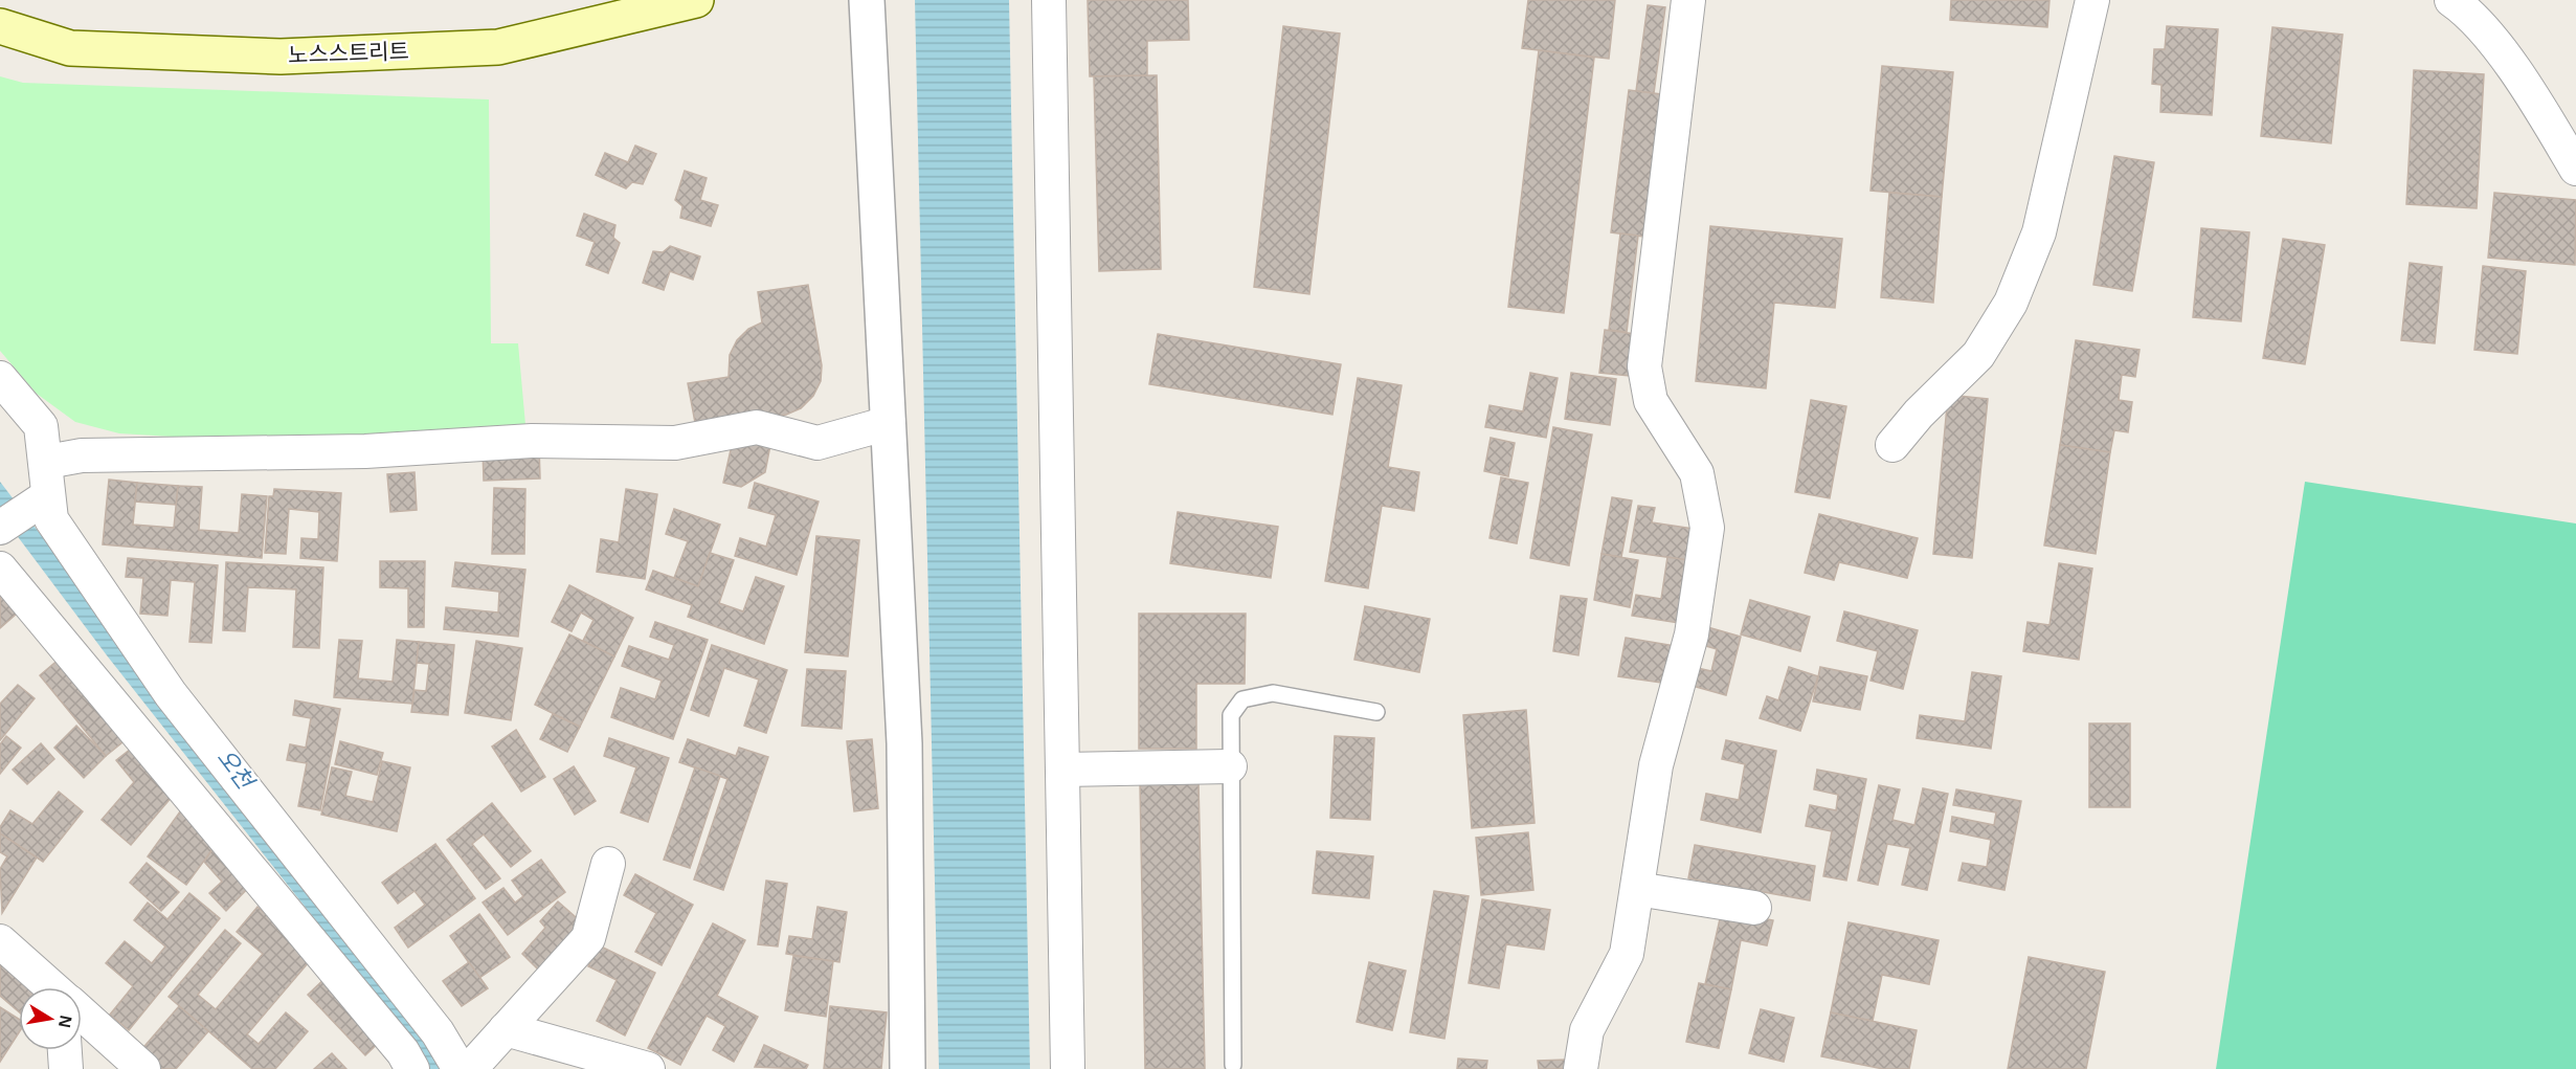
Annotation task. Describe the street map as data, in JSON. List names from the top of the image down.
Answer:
{
  "streets": {
    "main road": ["노스스트리트"]
  },
  "water": ["오천"],
  "north": "right"
}
